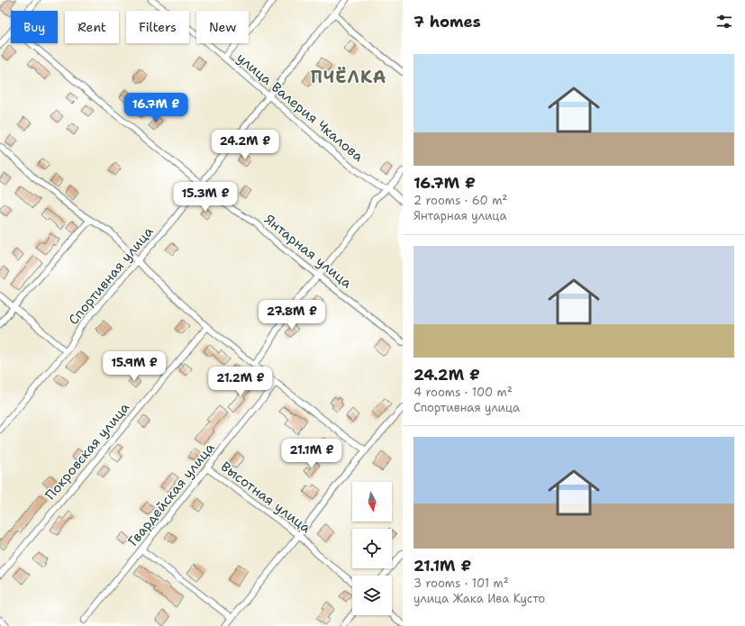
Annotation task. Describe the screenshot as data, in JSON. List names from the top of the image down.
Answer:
{
  "streets": {
    "street": [
      "улица Валерия Чкалова",
      "Янтарная улица",
      "Спортивная улица",
      "Покровская улица",
      "Гвардейская улица",
      "Высотная улица"
    ]
  },
  "crossings": [
    ["улица Валерия Чкалова", "Спортивная улица"],
    ["Янтарная улица", "Спортивная улица"],
    ["Гвардейская улица", "Высотная улица"]
  ],
  "districts": ["ПЧЁЛКА"],
  "north": "bottom",
  "page": {
    "heading": "7 homes",
    "chip": [
      "Buy",
      "Rent",
      "Filters",
      "New"
    ],
    "list": [
      {
        "name": "16.7M ₽",
        "note": "2 rooms · 60 m² · Янтарная улица"
      },
      {
        "name": "24.2M ₽",
        "note": "4 rooms · 100 m² · Спортивная улица"
      },
      {
        "name": "21.1M ₽",
        "note": "3 rooms · 101 m² · улица Жака Ива Кусто"
      }
    ],
    "price": [
      "16.7M ₽",
      "24.2M ₽",
      "15.3M ₽",
      "27.8M ₽",
      "15.9M ₽",
      "21.2M ₽",
      "21.1M ₽"
    ]
  }
}
